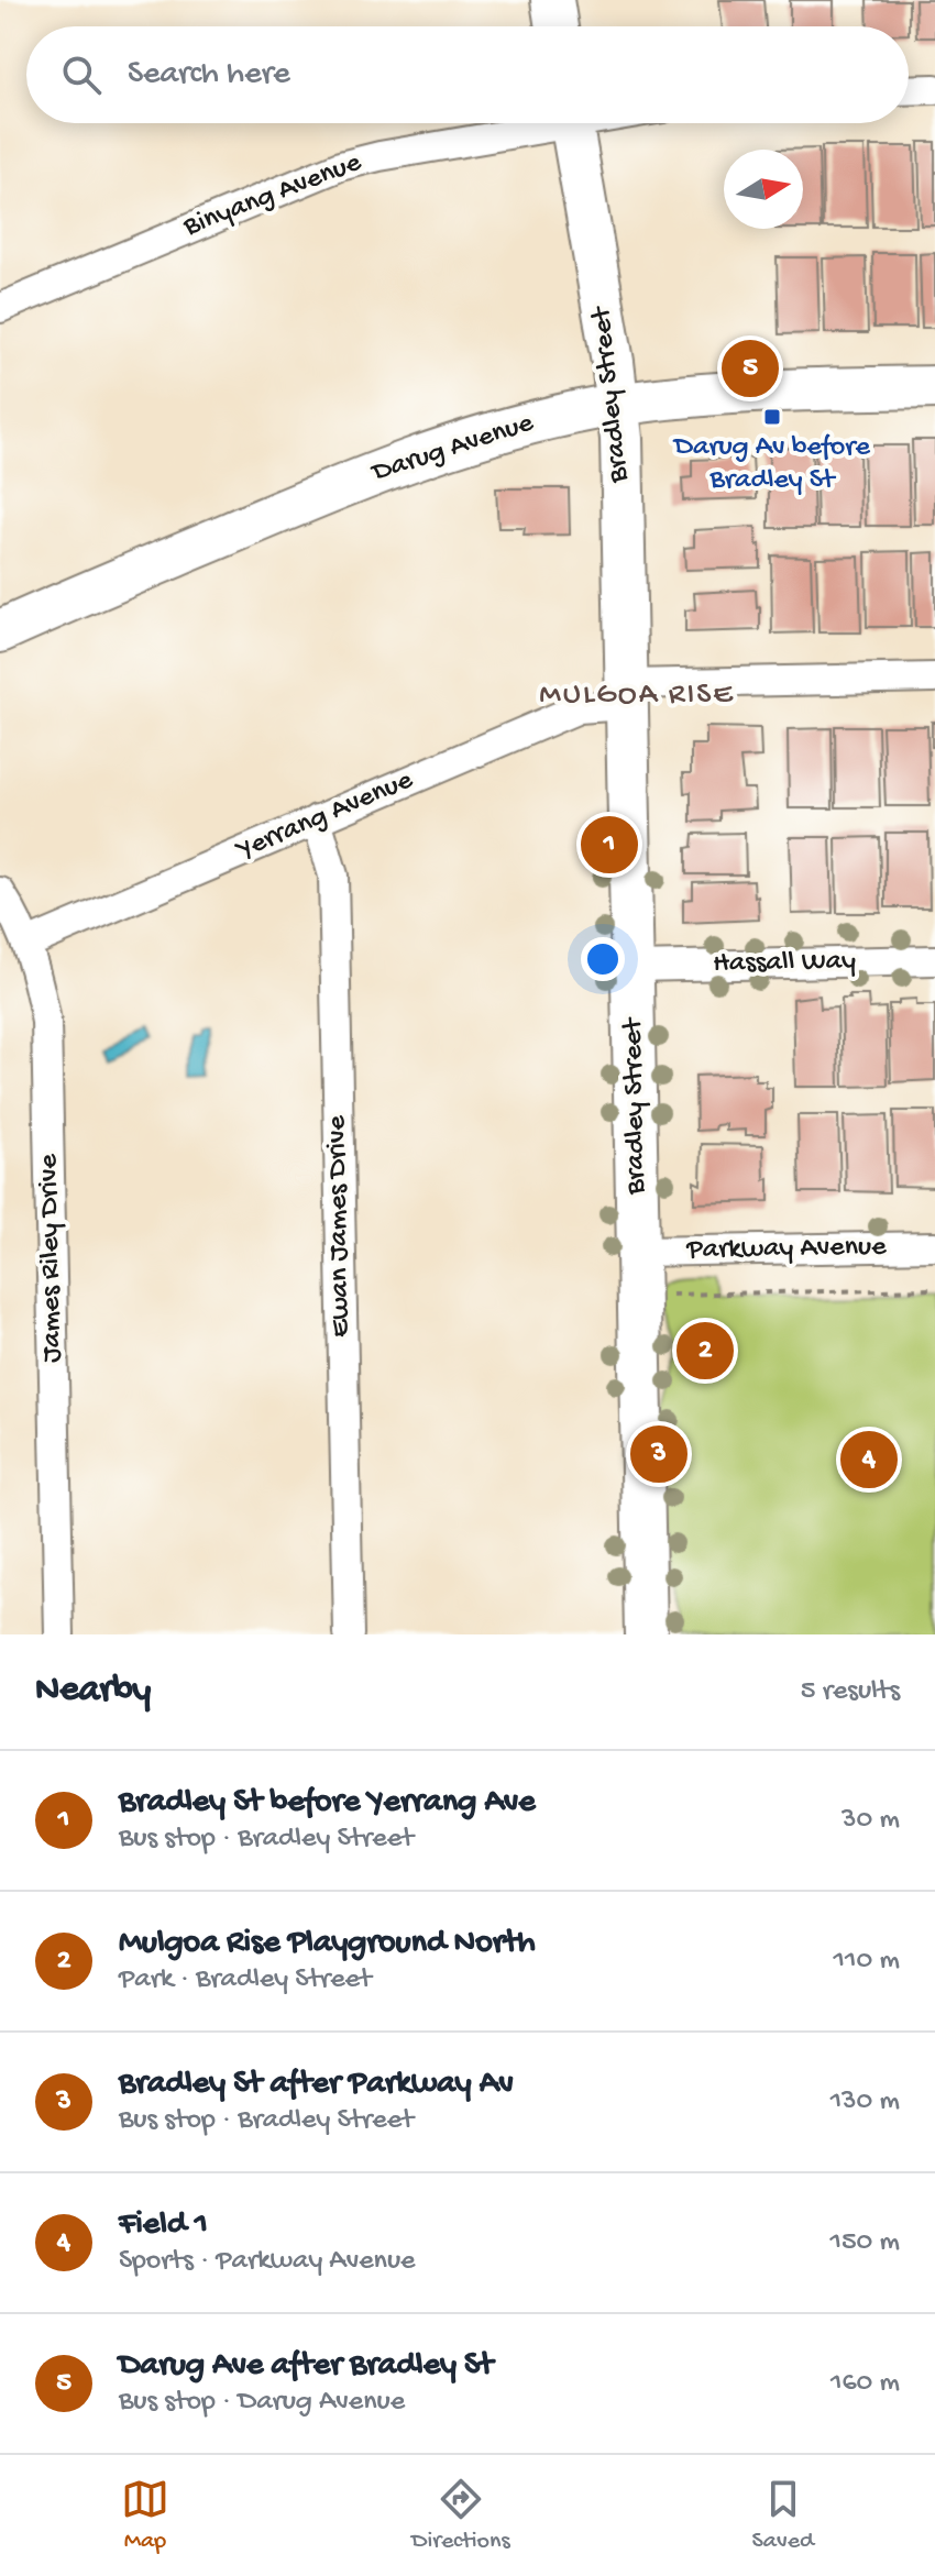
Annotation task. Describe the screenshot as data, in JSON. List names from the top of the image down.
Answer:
{
  "streets": {
    "street": [
      "Binyang Avenue",
      "Bradley Street",
      "Darug Avenue",
      "Yerrang Avenue",
      "Hassall Way",
      "Ewan James Drive",
      "Parkway Avenue",
      "James Riley Drive"
    ]
  },
  "crossings": [
    ["Bradley Street", "Darug Avenue"],
    ["Bradley Street", "Yerrang Avenue"],
    ["Bradley Street", "Hassall Way"],
    ["Bradley Street", "Parkway Avenue"],
    ["Yerrang Avenue", "Ewan James Drive"],
    ["Yerrang Avenue", "James Riley Drive"]
  ],
  "districts": ["MULGOA RISE"],
  "places": {
    "transit": ["Darug Av before Bradley St"]
  },
  "north": "right",
  "page": {
    "search": "Search here",
    "pins": [
      "5",
      "1",
      "2",
      "3",
      "4"
    ],
    "heading": ["Nearby", "5 results"],
    "list": [
      {
        "mark": "1",
        "name": "Bradley St before Yerrang Ave",
        "note": "Bus stop · Bradley Street",
        "value": "30 m"
      },
      {
        "mark": "2",
        "name": "Mulgoa Rise Playground North",
        "note": "Park · Bradley Street",
        "value": "110 m"
      },
      {
        "mark": "3",
        "name": "Bradley St after Parkway Av",
        "note": "Bus stop · Bradley Street",
        "value": "130 m"
      },
      {
        "mark": "4",
        "name": "Field 1",
        "note": "Sports · Parkway Avenue",
        "value": "150 m"
      },
      {
        "mark": "5",
        "name": "Darug Ave after Bradley St",
        "note": "Bus stop · Darug Avenue",
        "value": "160 m"
      }
    ],
    "nav": ["Map", "Directions", "Saved"]
  }
}
